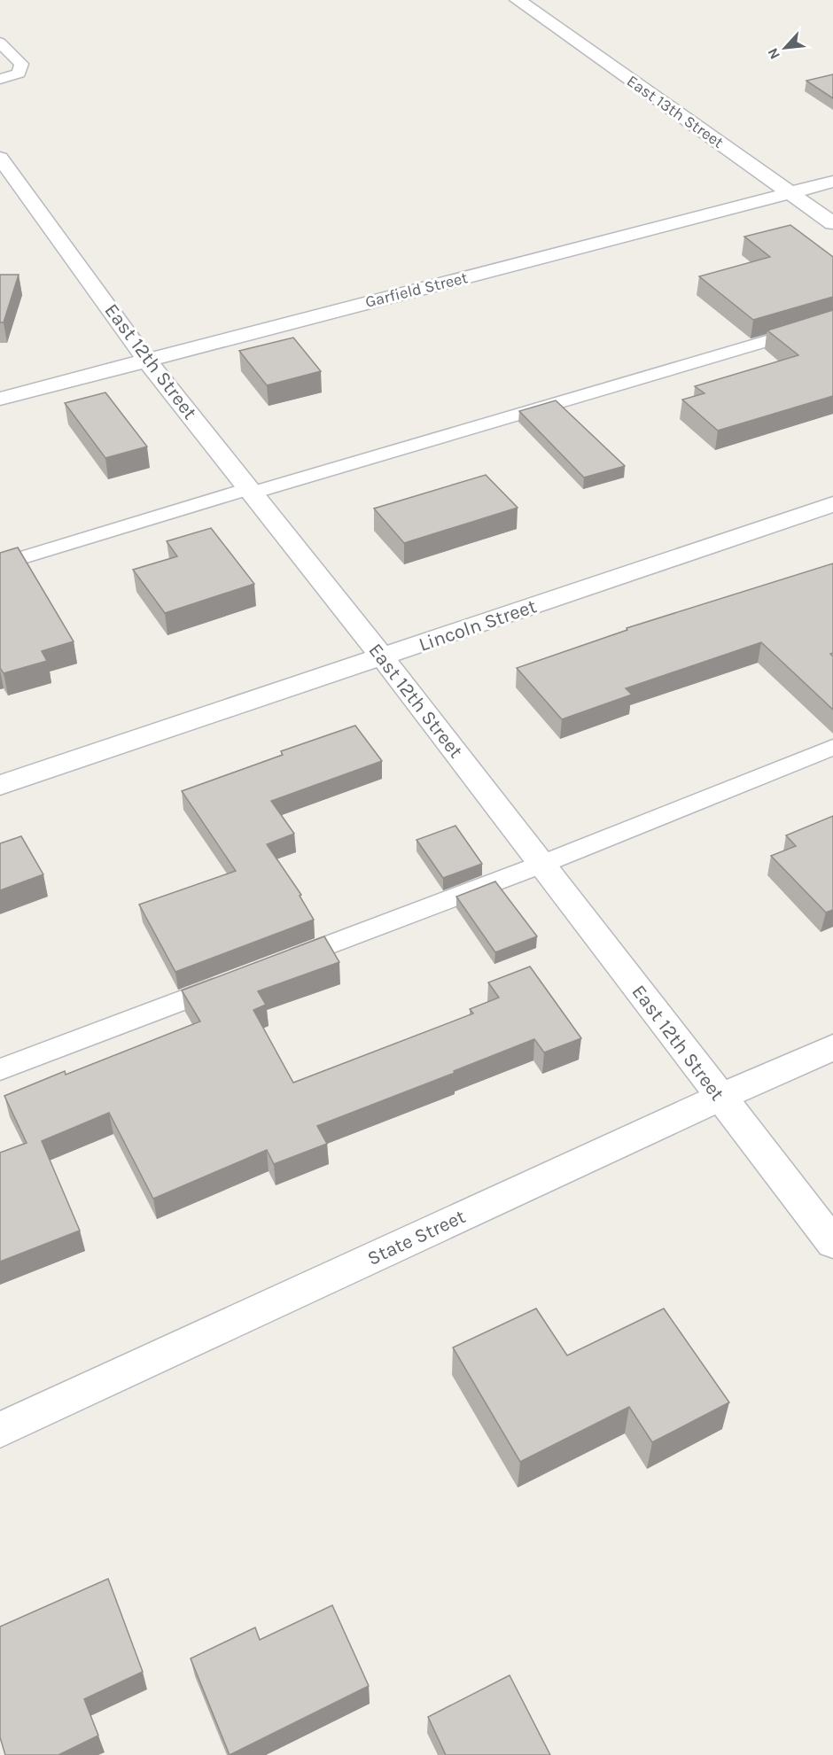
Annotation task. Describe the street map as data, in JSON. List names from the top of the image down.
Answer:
{
  "streets": {
    "street": [
      "East 13th Street",
      "Garfield Street",
      "East 12th Street",
      "Lincoln Street",
      "State Street"
    ]
  },
  "crossings": [
    ["East 13th Street", "Garfield Street"],
    ["Garfield Street", "East 12th Street"],
    ["East 12th Street", "Lincoln Street"],
    ["East 12th Street", "State Street"]
  ],
  "north": "bottom left"
}
